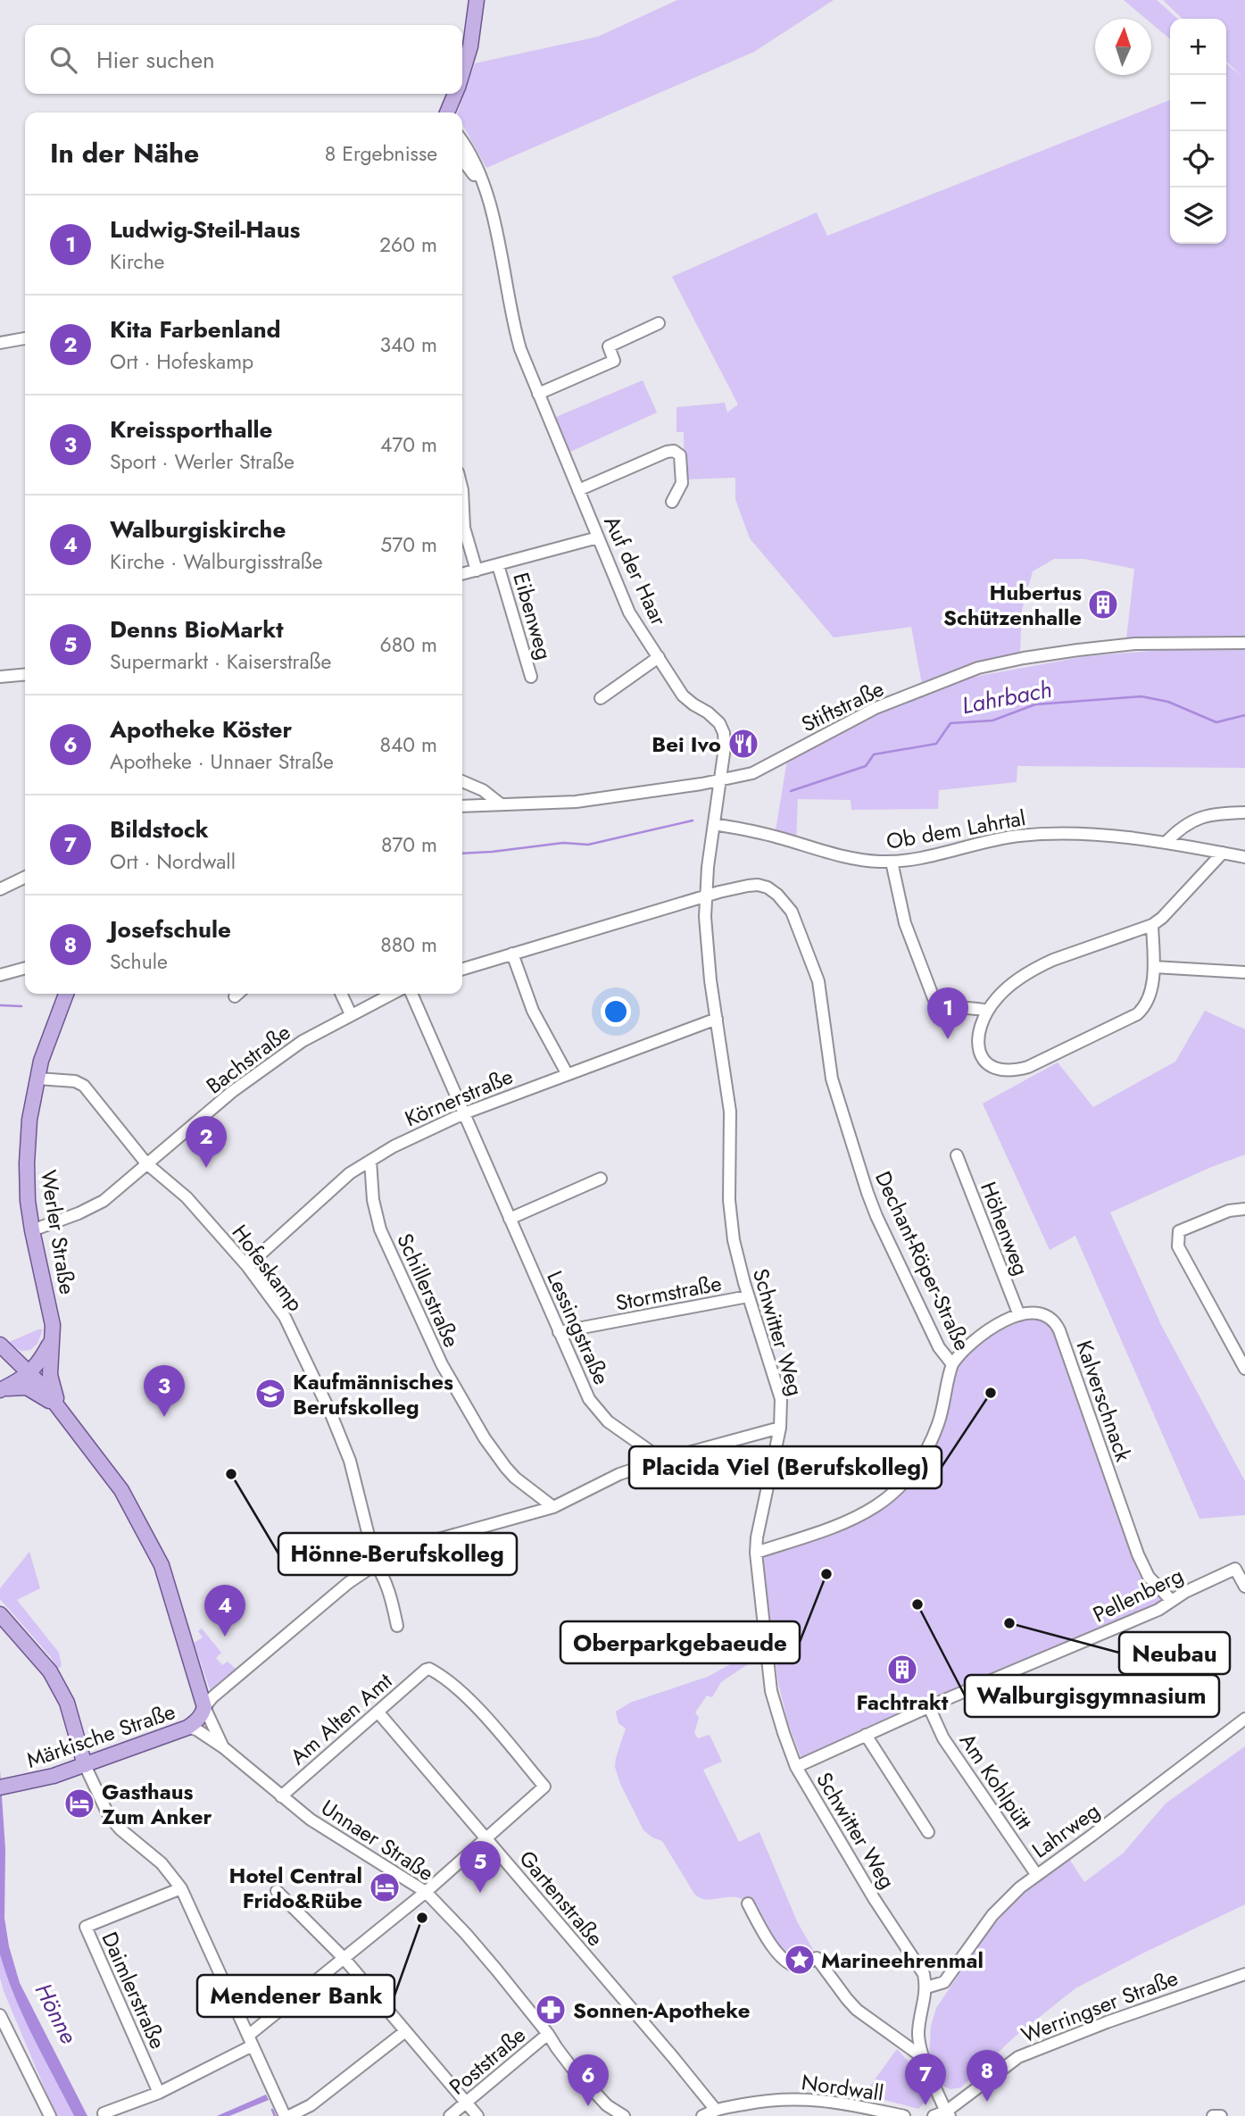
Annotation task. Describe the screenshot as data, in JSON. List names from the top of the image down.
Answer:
{
  "streets": {
    "main road": ["Werler Straße", "Märkische Straße"],
    "street": [
      "Auf der Haar",
      "Eibenweg",
      "Stiftstraße",
      "Ob dem Lahrtal",
      "Bachstraße",
      "Körnerstraße",
      "Höhenweg",
      "Dechant-Röper-Straße",
      "Hofeskamp",
      "Schillerstraße",
      "Stormstraße",
      "Lessingstraße",
      "Schwitter Weg",
      "Kalverschnack",
      "Pellenberg",
      "Am Alten Amt",
      "Am Kohlpütt",
      "Lahrweg",
      "Unnaer Straße",
      "Gartenstraße",
      "Daimlerstraße",
      "Werringser Straße",
      "Poststraße",
      "Nordwall"
    ]
  },
  "crossings": [
    ["Auf der Haar", "Stiftstraße"],
    ["Auf der Haar", "Schwitter Weg"],
    ["Stiftstraße", "Schwitter Weg"],
    ["Ob dem Lahrtal", "Schwitter Weg"],
    ["Bachstraße", "Werler Straße"],
    ["Bachstraße", "Hofeskamp"],
    ["Körnerstraße", "Hofeskamp"],
    ["Körnerstraße", "Schillerstraße"],
    ["Körnerstraße", "Lessingstraße"],
    ["Körnerstraße", "Schwitter Weg"],
    ["Höhenweg", "Kalverschnack"],
    ["Werler Straße", "Hofeskamp"],
    ["Werler Straße", "Märkische Straße"],
    ["Werler Straße", "Unnaer Straße"],
    ["Dechant-Röper-Straße", "Schwitter Weg"],
    ["Stormstraße", "Lessingstraße"],
    ["Stormstraße", "Schwitter Weg"],
    ["Schwitter Weg", "Pellenberg"],
    ["Schwitter Weg", "Lahrweg"],
    ["Kalverschnack", "Pellenberg"],
    ["Pellenberg", "Am Kohlpütt"],
    ["Am Alten Amt", "Unnaer Straße"],
    ["Am Alten Amt", "Gartenstraße"],
    ["Märkische Straße", "Unnaer Straße"],
    ["Am Kohlpütt", "Lahrweg"],
    ["Unnaer Straße", "Poststraße"],
    ["Gartenstraße", "Nordwall"]
  ],
  "water": ["Lahrbach", "Hönne"],
  "places": {
    "building": ["Hubertus Schützenhalle", "Fachtrakt"],
    "restaurant": ["Bei Ivo"],
    "other": [
      "Placida Viel (Berufskolleg)",
      "Hönne-Berufskolleg",
      "Oberparkgebaeude",
      "Walburgisgymnasium",
      "Neubau",
      "Mendener Bank"
    ],
    "school or university": ["Kaufmännisches Berufskolleg"],
    "hotel": ["Gasthaus Zum Anker", "Hotel Central Frido&Rübe"],
    "place": ["Marineehrenmal"],
    "pharmacy": ["Sonnen-Apotheke"]
  },
  "north": "top",
  "page": {
    "map_buttons": ["+", "−"],
    "search": "Hier suchen",
    "heading": ["In der Nähe", "8 Ergebnisse"],
    "list": [
      {
        "mark": "1",
        "name": "Ludwig-Steil-Haus",
        "note": "Kirche",
        "value": "260 m"
      },
      {
        "mark": "2",
        "name": "Kita Farbenland",
        "note": "Ort · Hofeskamp",
        "value": "340 m"
      },
      {
        "mark": "3",
        "name": "Kreissporthalle",
        "note": "Sport · Werler Straße",
        "value": "470 m"
      },
      {
        "mark": "4",
        "name": "Walburgiskirche",
        "note": "Kirche · Walburgisstraße",
        "value": "570 m"
      },
      {
        "mark": "5",
        "name": "Denns BioMarkt",
        "note": "Supermarkt · Kaiserstraße",
        "value": "680 m"
      },
      {
        "mark": "6",
        "name": "Apotheke Köster",
        "note": "Apotheke · Unnaer Straße",
        "value": "840 m"
      },
      {
        "mark": "7",
        "name": "Bildstock",
        "note": "Ort · Nordwall",
        "value": "870 m"
      },
      {
        "mark": "8",
        "name": "Josefschule",
        "note": "Schule",
        "value": "880 m"
      }
    ],
    "pins": [
      "1",
      "2",
      "3",
      "4",
      "5",
      "8",
      "7",
      "6"
    ]
  }
}
